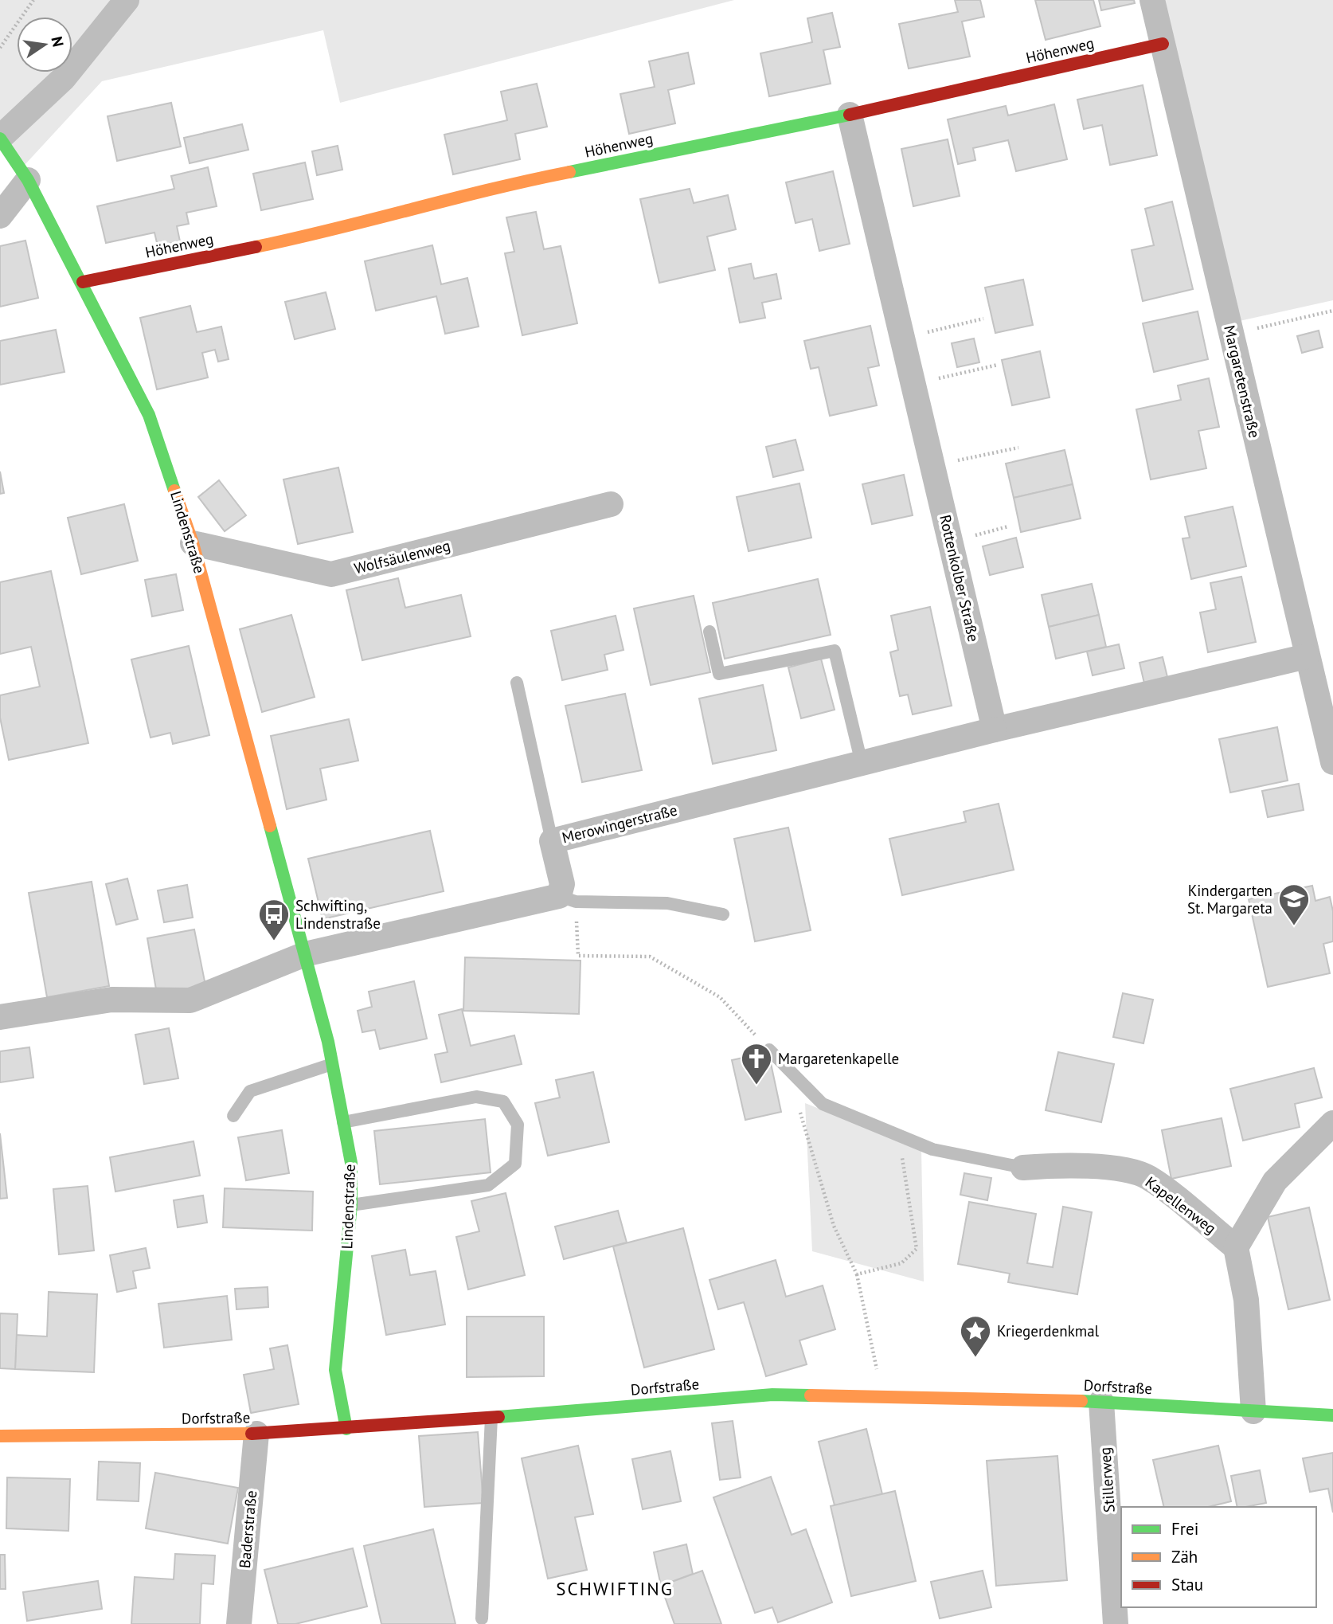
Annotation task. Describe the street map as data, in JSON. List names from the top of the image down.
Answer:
{
  "streets": {
    "street": [
      "Höhenweg",
      "Margaretenstraße",
      "Lindenstraße",
      "Wolfsäulenweg",
      "Rottenkolber Straße",
      "Merowingerstraße",
      "Kapellenweg",
      "Dorfstraße",
      "Stillerweg",
      "Baderstraße"
    ]
  },
  "crossings": [
    ["Höhenweg", "Margaretenstraße"],
    ["Höhenweg", "Lindenstraße"],
    ["Höhenweg", "Rottenkolber Straße"],
    ["Lindenstraße", "Wolfsäulenweg"],
    ["Lindenstraße", "Dorfstraße"],
    ["Rottenkolber Straße", "Merowingerstraße"],
    ["Dorfstraße", "Stillerweg"],
    ["Dorfstraße", "Baderstraße"]
  ],
  "districts": ["SCHWIFTING"],
  "places": {
    "school or university": ["Kindergarten St. Margareta"],
    "bus stop": ["Schwifting, Lindenstraße"],
    "church": ["Margaretenkapelle"],
    "place": ["Kriegerdenkmal"]
  },
  "legend": ["Frei", "Zäh", "Stau"],
  "north": "right"
}
